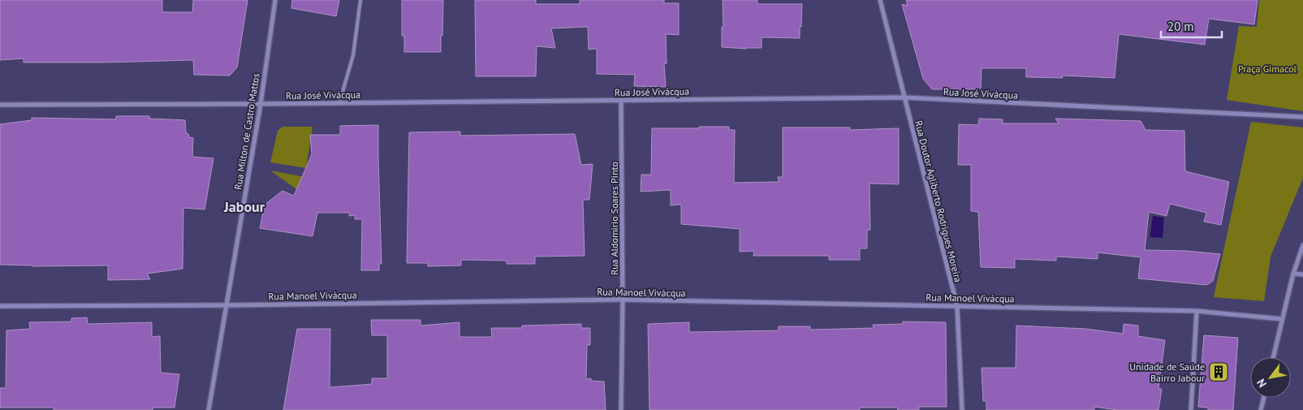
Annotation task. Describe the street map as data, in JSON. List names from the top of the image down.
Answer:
{
  "streets": {
    "street": [
      "Rua José Vivácqua",
      "Rua Milton de Castro Mattos",
      "Rua Doutor Agliberto Rodrigues Moreira",
      "Rua Aldomirio Soares Pinto",
      "Rua Manoel Vivácqua"
    ]
  },
  "crossings": [
    ["Rua José Vivácqua", "Rua Milton de Castro Mattos"],
    ["Rua José Vivácqua", "Rua Doutor Agliberto Rodrigues Moreira"],
    ["Rua José Vivácqua", "Rua Aldomirio Soares Pinto"],
    ["Rua Milton de Castro Mattos", "Rua Manoel Vivácqua"],
    ["Rua Doutor Agliberto Rodrigues Moreira", "Rua Manoel Vivácqua"],
    ["Rua Aldomirio Soares Pinto", "Rua Manoel Vivácqua"]
  ],
  "districts": ["Jabour"],
  "parks": ["Praça Gimacol"],
  "places": {
    "building": ["Unidade de Saúde Bairro Jabour"]
  },
  "scale_bar": "20 m",
  "north": "bottom left"
}
